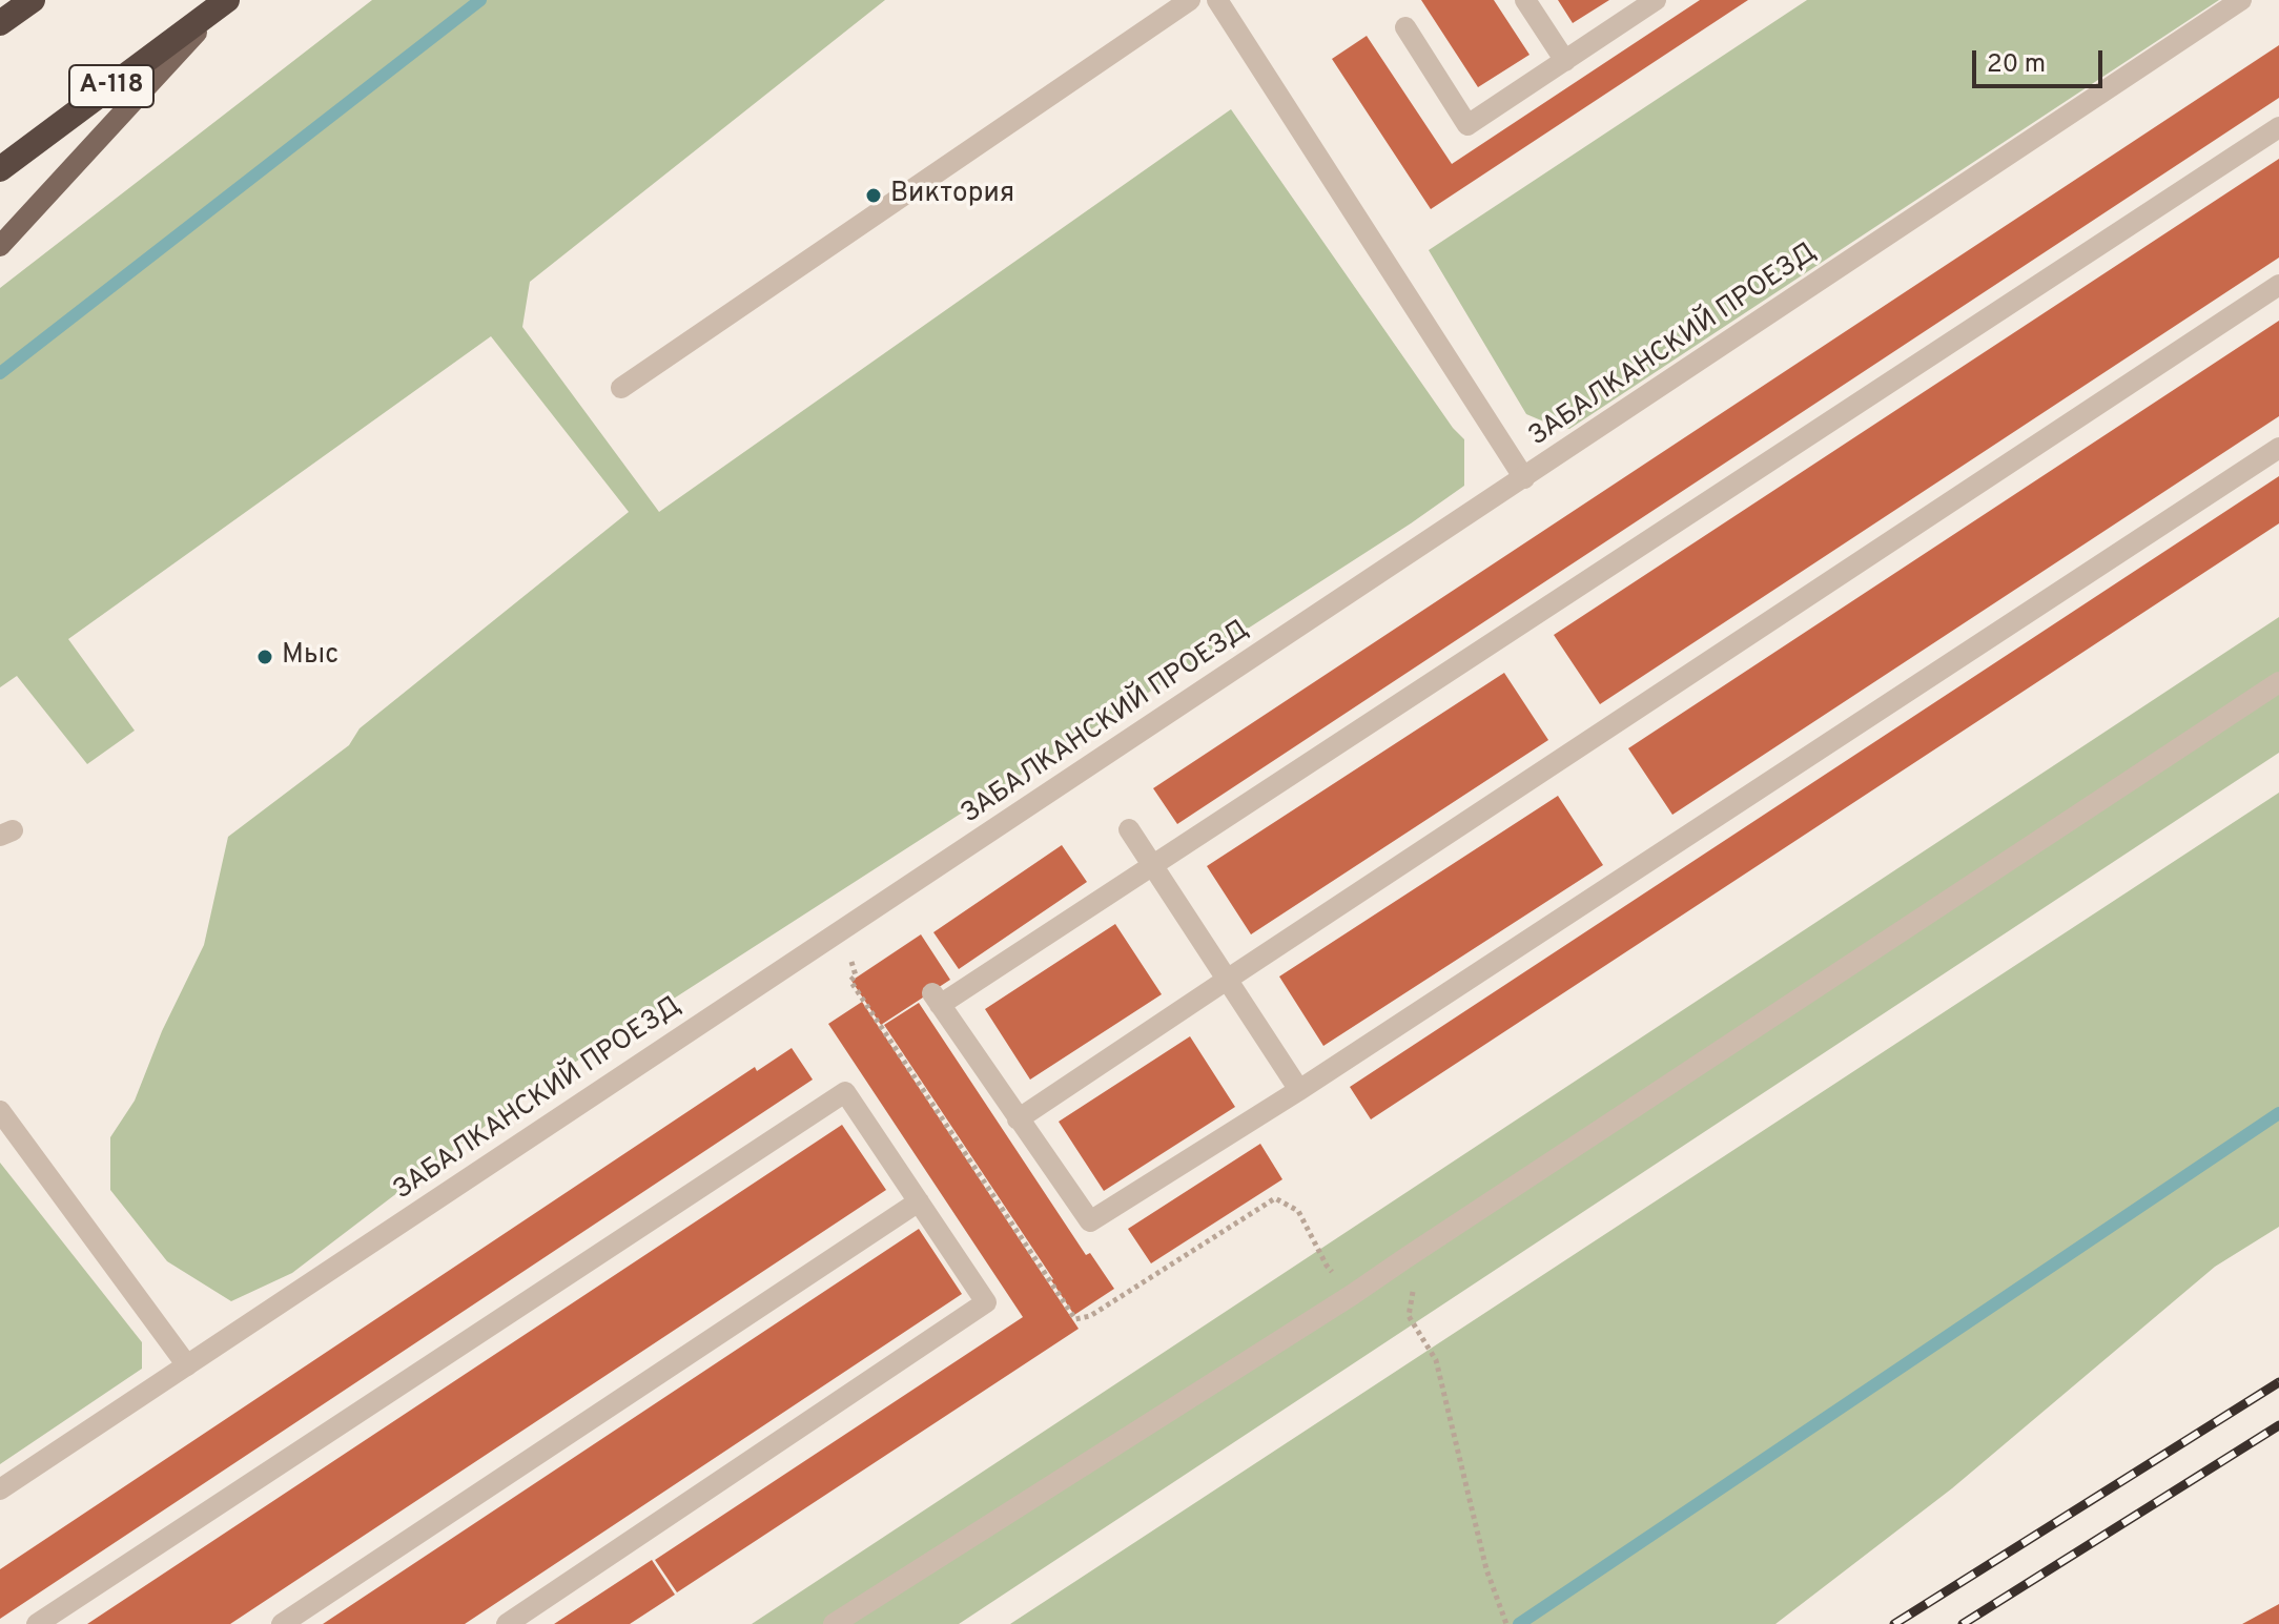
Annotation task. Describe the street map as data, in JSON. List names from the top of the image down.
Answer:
{
  "streets": {
    "highway": ["А-118"],
    "street": ["ЗАБАЛКАНСКИЙ ПРОЕЗД"]
  },
  "places": ["Виктория", "Мыс"],
  "scale_bar": "20 m"
}
